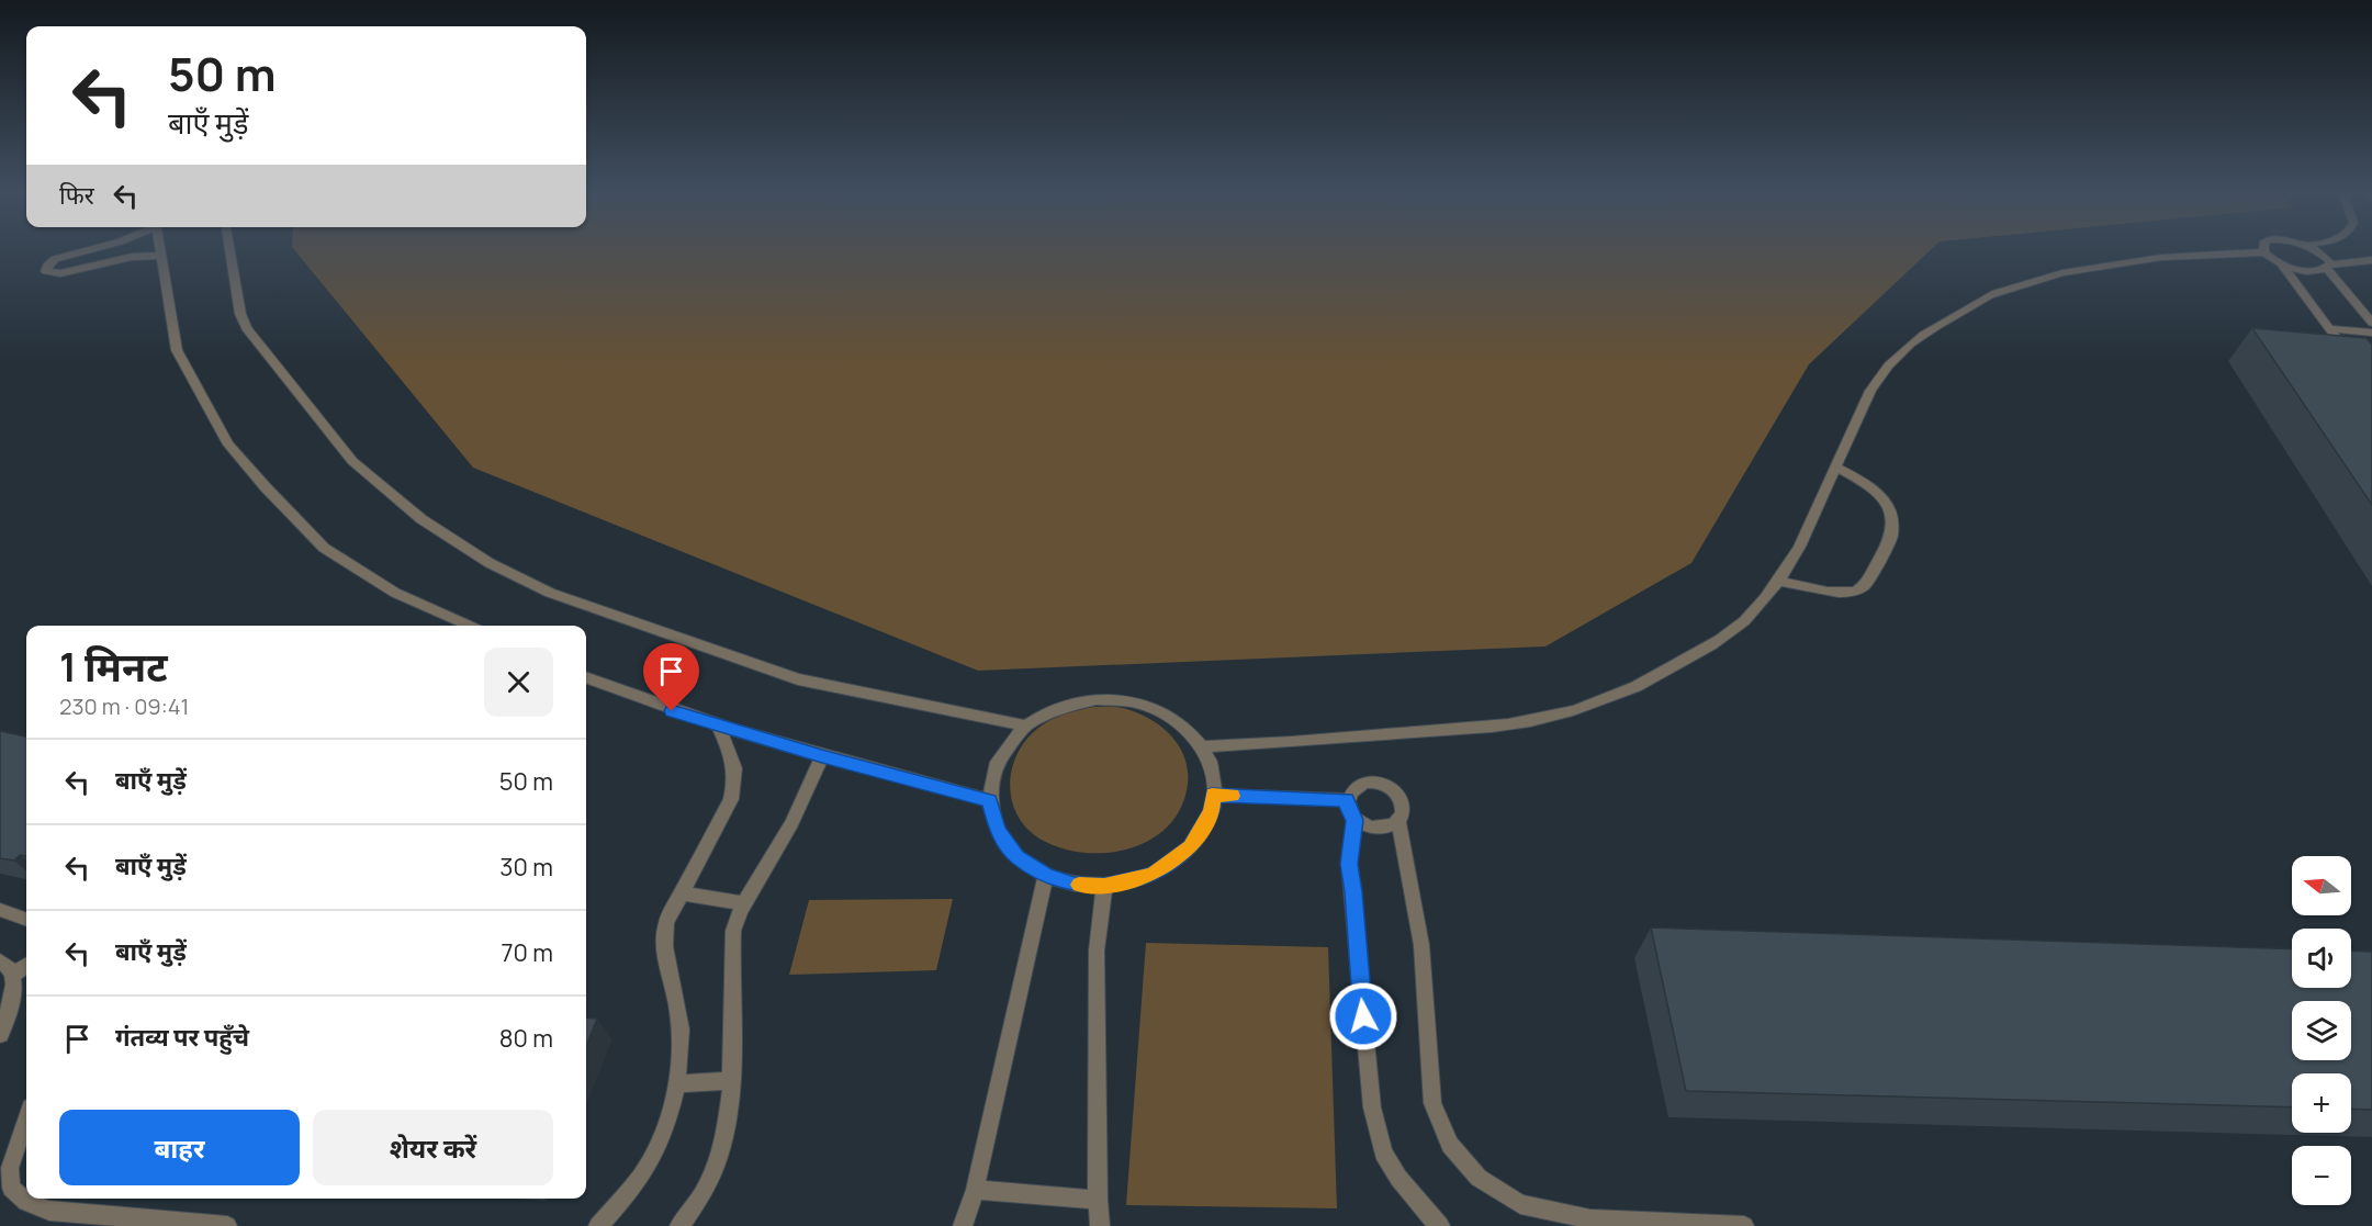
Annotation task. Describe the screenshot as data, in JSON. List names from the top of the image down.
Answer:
{
  "north": "left",
  "page": {
    "turn": ["50 m", "बाएँ मुड़ें"],
    "then": "फिर",
    "heading": ["1 मिनट", "230 m · 09:41"],
    "list": [
      {
        "name": "बाएँ मुड़ें",
        "value": "50 m"
      },
      {
        "name": "बाएँ मुड़ें",
        "value": "30 m"
      },
      {
        "name": "बाएँ मुड़ें",
        "value": "70 m"
      },
      {
        "name": "गंतव्य पर पहुँचे",
        "value": "80 m"
      }
    ],
    "map_buttons": ["+", "−"],
    "buttons": ["बाहर", "शेयर करें"]
  }
}
